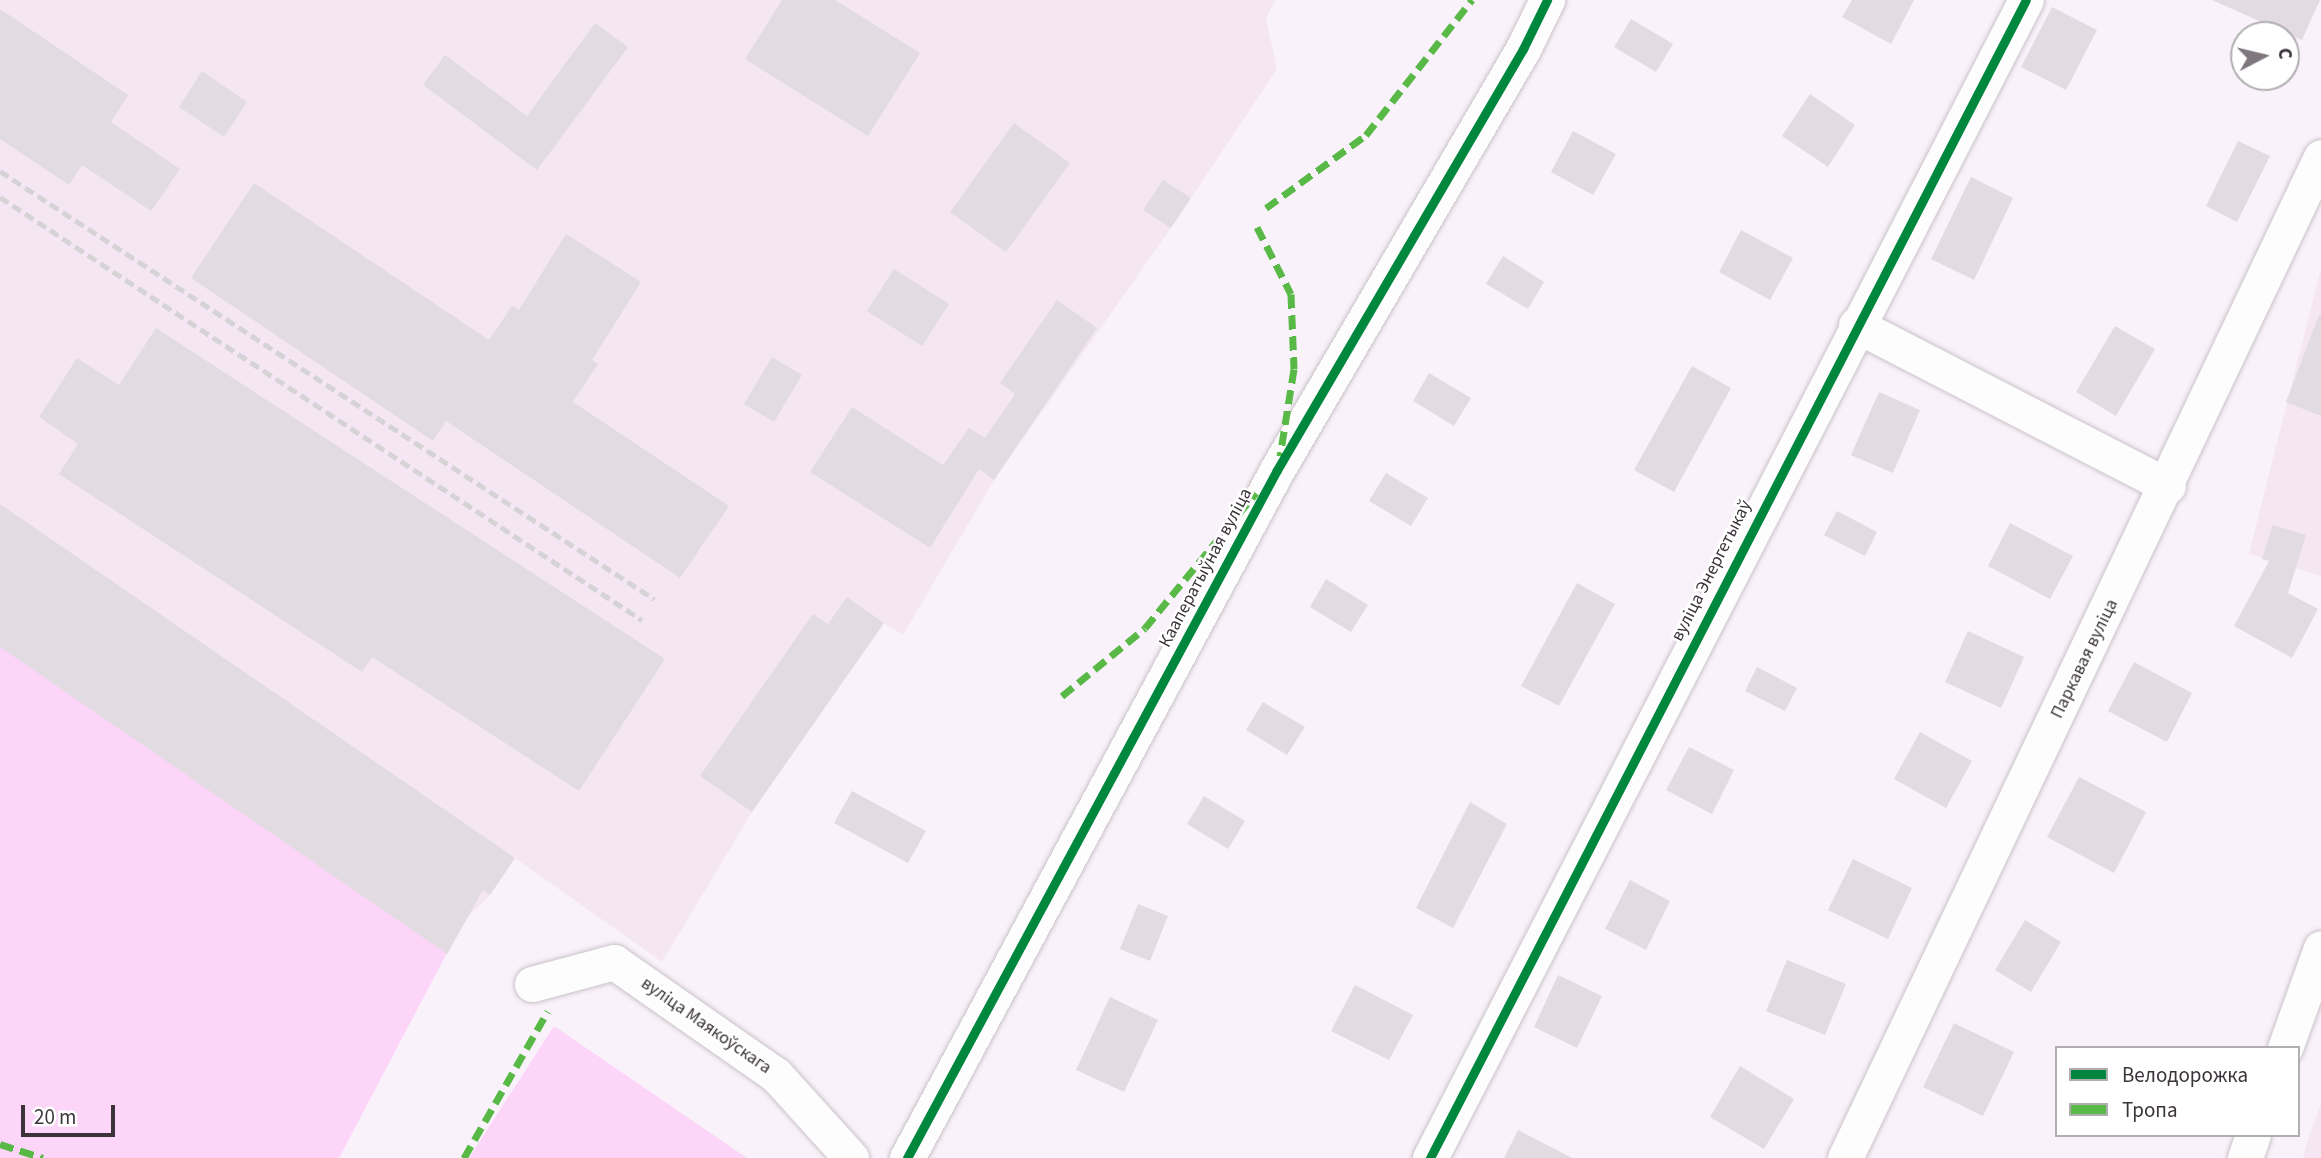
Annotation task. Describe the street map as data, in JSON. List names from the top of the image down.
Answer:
{
  "streets": {
    "street": [
      "Кааператыўная вуліца",
      "вуліца Энергетыкаў",
      "Паркавая вуліца",
      "вуліца Маякоўскага"
    ]
  },
  "legend": ["Велодорожка", "Тропа"],
  "scale_bar": "20 m",
  "north": "right"
}
